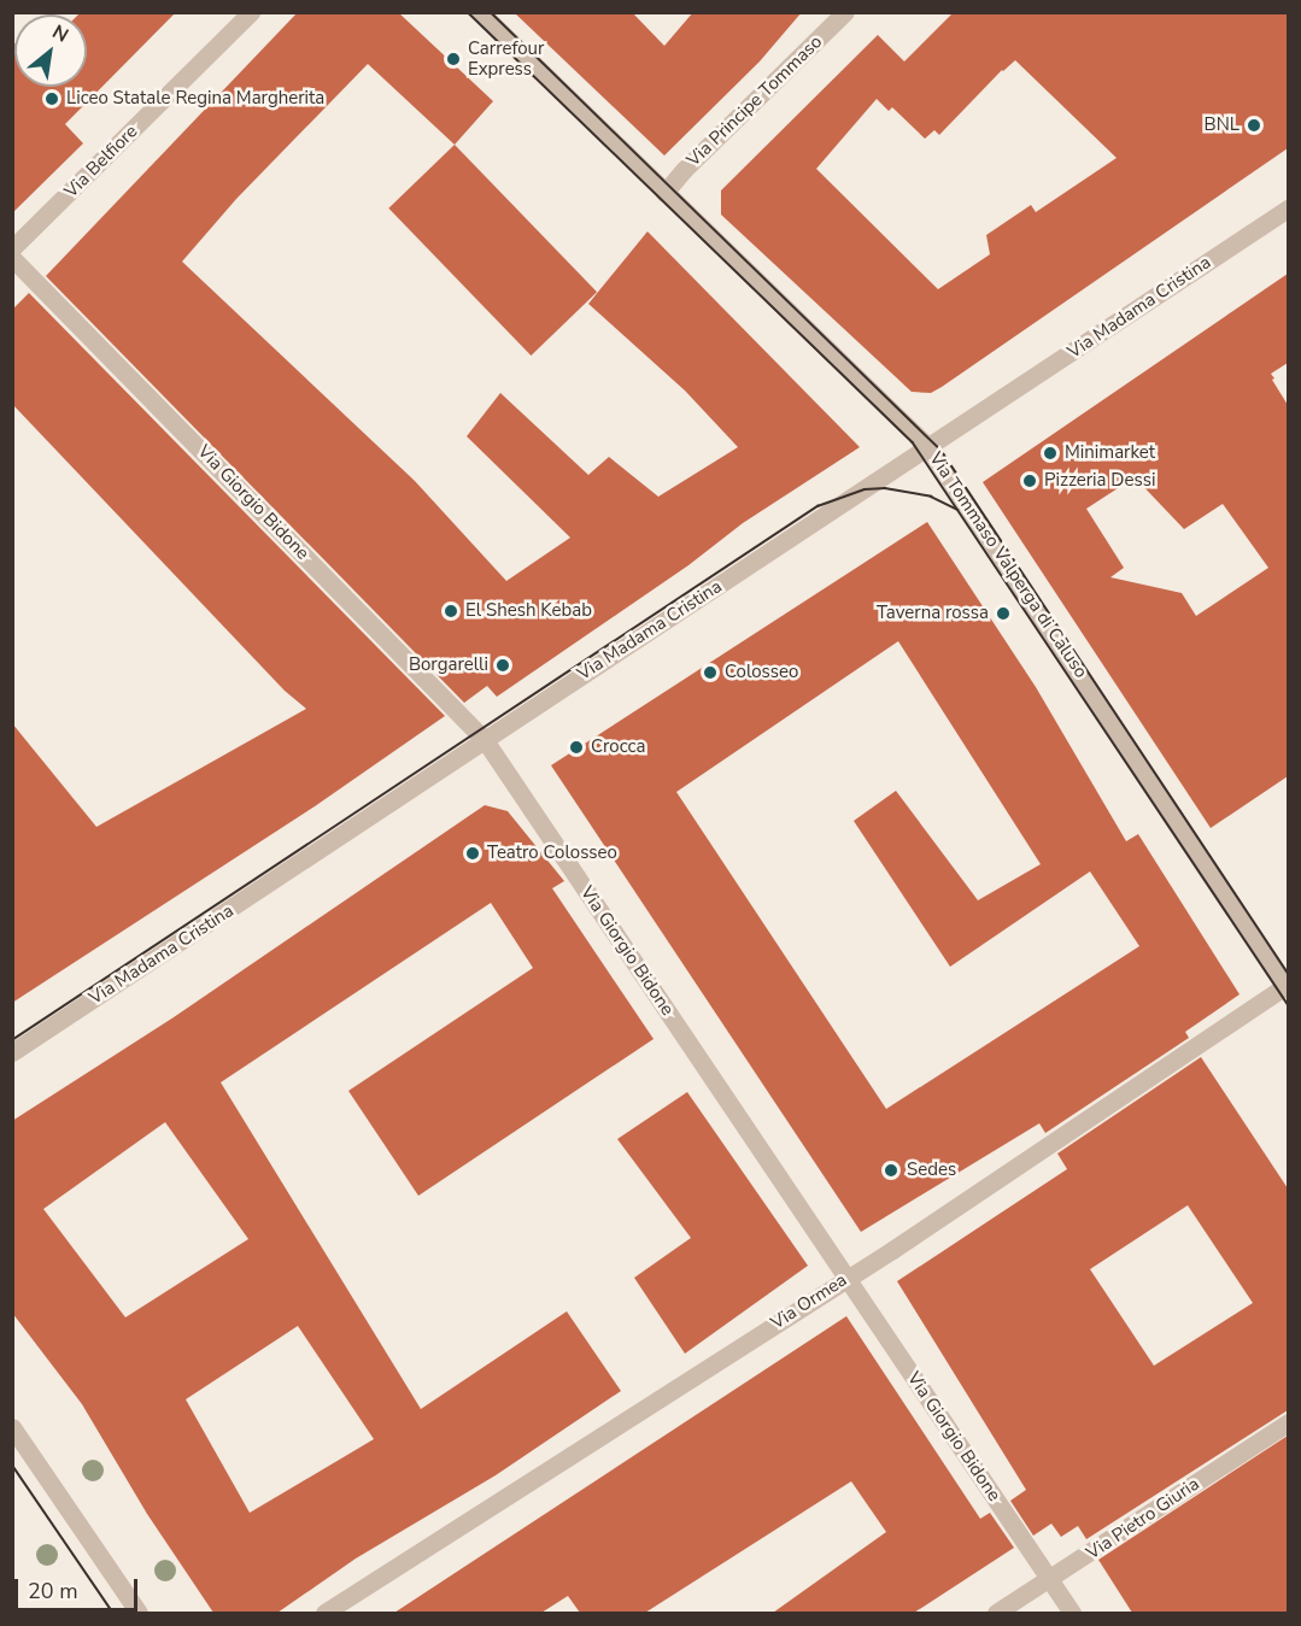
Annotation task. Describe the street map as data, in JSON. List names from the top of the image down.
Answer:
{
  "streets": {
    "street": [
      "Via Principe Tommaso",
      "Via Belfiore",
      "Via Madama Cristina",
      "Via Giorgio Bidone",
      "Via Tommaso Valperga di Caluso",
      "Via Ormea",
      "Via Pietro Giuria"
    ]
  },
  "crossings": [
    ["Via Principe Tommaso", "Via Tommaso Valperga di Caluso"],
    ["Via Madama Cristina", "Via Giorgio Bidone"],
    ["Via Madama Cristina", "Via Tommaso Valperga di Caluso"],
    ["Via Giorgio Bidone", "Via Ormea"],
    ["Via Giorgio Bidone", "Via Pietro Giuria"],
    ["Via Tommaso Valperga di Caluso", "Via Ormea"]
  ],
  "places": [
    "Carrefour Express",
    "Liceo Statale Regina Margherita",
    "BNL",
    "Minimarket",
    "Pizzeria Dessi",
    "El Shesh Kebab",
    "Taverna rossa",
    "Borgarelli",
    "Colosseo",
    "Crocca",
    "Teatro Colosseo",
    "Sedes"
  ],
  "scale_bar": "20 m",
  "north": "top right"
}
